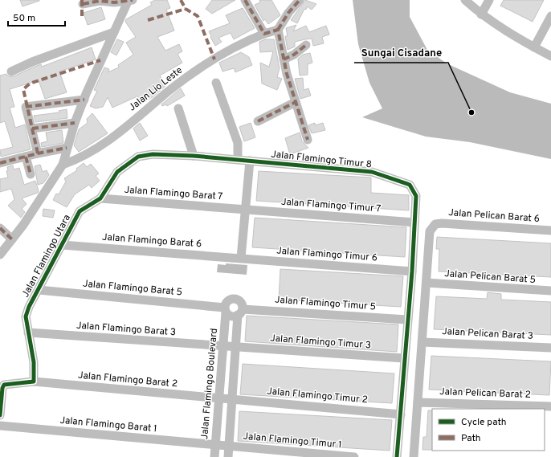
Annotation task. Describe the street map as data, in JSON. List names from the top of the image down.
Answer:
{
  "streets": {
    "street": [
      "Jalan Lio Leste",
      "Jalan Flamingo Timur 8",
      "Jalan Flamingo Barat 7",
      "Jalan Flamingo Timur 7",
      "Jalan Pelican Barat 6",
      "Jalan Flamingo Barat 6",
      "Jalan Flamingo Timur 6",
      "Jalan Flamingo Utara",
      "Jalan Pelican Barat 5",
      "Jalan Flamingo Barat 5",
      "Jalan Flamingo Timur 5",
      "Jalan Flamingo Barat 3",
      "Jalan Pelican Barat 3",
      "Jalan Flamingo Timur 3",
      "Jalan Flamingo Barat 2",
      "Jalan Flamingo Boulevard",
      "Jalan Pelican Barat 2",
      "Jalan Flamingo Timur 2",
      "Jalan Flamingo Barat 1",
      "Jalan Flamingo Timur 1"
    ]
  },
  "crossings": [
    ["Jalan Flamingo Timur 8", "Jalan Flamingo Timur 7"],
    ["Jalan Flamingo Timur 8", "Jalan Flamingo Utara"],
    ["Jalan Flamingo Barat 7", "Jalan Flamingo Timur 7"],
    ["Jalan Flamingo Barat 7", "Jalan Flamingo Utara"],
    ["Jalan Pelican Barat 6", "Jalan Pelican Barat 5"],
    ["Jalan Flamingo Barat 6", "Jalan Flamingo Timur 6"],
    ["Jalan Flamingo Barat 6", "Jalan Flamingo Utara"],
    ["Jalan Flamingo Utara", "Jalan Flamingo Barat 5"],
    ["Jalan Flamingo Utara", "Jalan Flamingo Barat 3"],
    ["Jalan Flamingo Utara", "Jalan Flamingo Barat 2"],
    ["Jalan Flamingo Barat 5", "Jalan Flamingo Timur 5"],
    ["Jalan Flamingo Barat 5", "Jalan Flamingo Boulevard"],
    ["Jalan Flamingo Timur 5", "Jalan Flamingo Boulevard"],
    ["Jalan Flamingo Barat 3", "Jalan Flamingo Timur 3"],
    ["Jalan Flamingo Barat 3", "Jalan Flamingo Boulevard"],
    ["Jalan Flamingo Barat 2", "Jalan Flamingo Boulevard"],
    ["Jalan Flamingo Barat 2", "Jalan Flamingo Timur 2"],
    ["Jalan Flamingo Boulevard", "Jalan Flamingo Barat 1"],
    ["Jalan Flamingo Barat 1", "Jalan Flamingo Timur 1"]
  ],
  "places": ["Sungai Cisadane"],
  "legend": ["Cycle path", "Path"],
  "scale_bar": "50 m"
}
